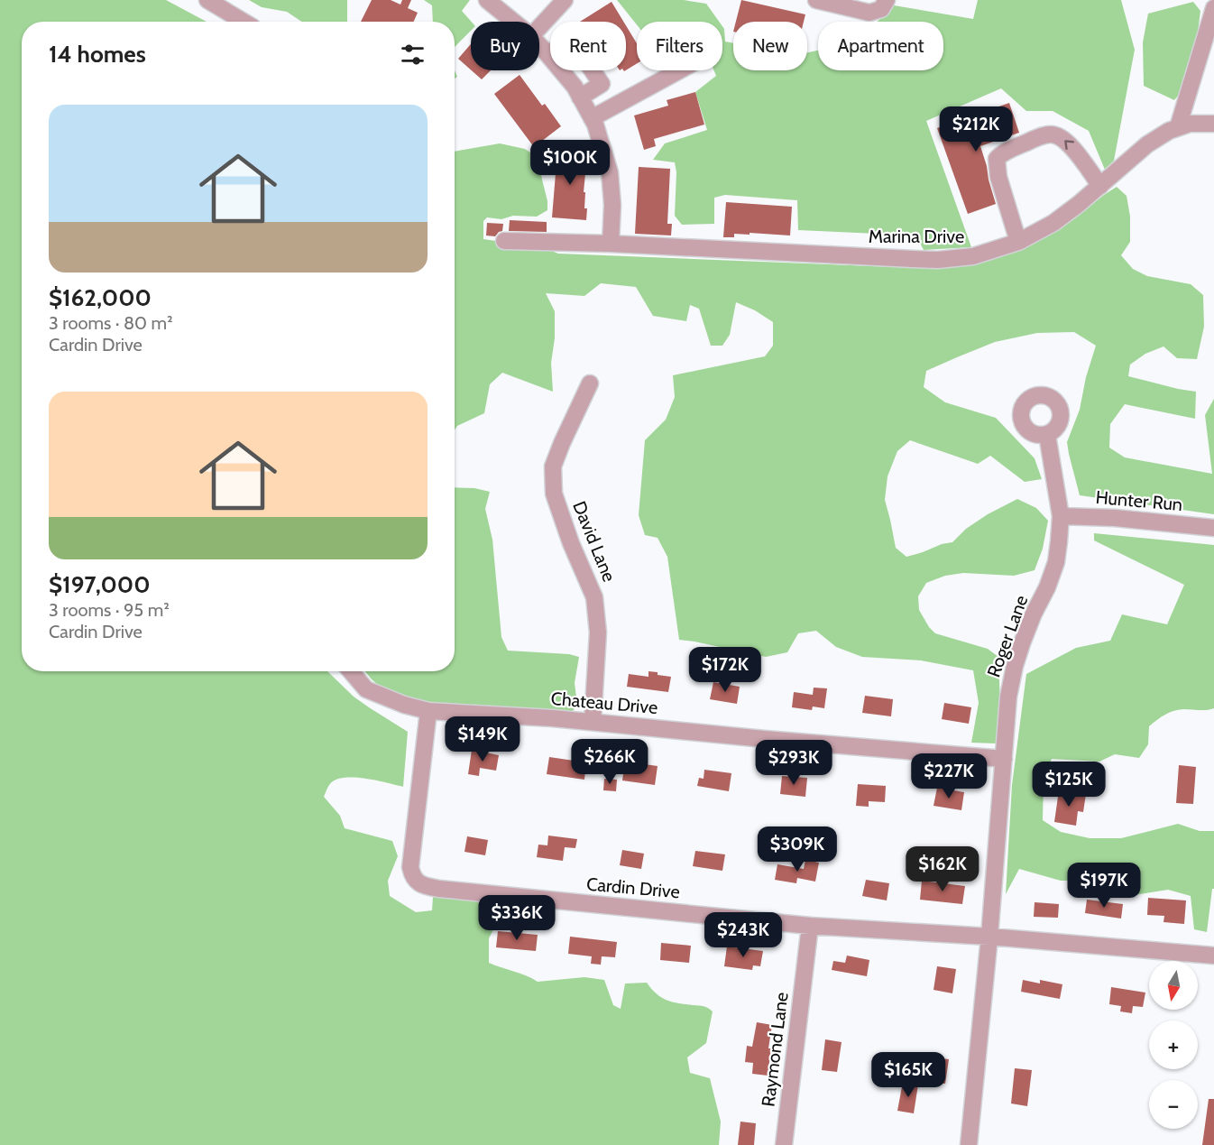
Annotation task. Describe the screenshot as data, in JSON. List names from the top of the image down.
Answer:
{
  "streets": {
    "street": [
      "Marina Drive",
      "Hunter Run",
      "David Lane",
      "Roger Lane",
      "Chateau Drive",
      "Cardin Drive",
      "Raymond Lane"
    ]
  },
  "crossings": [
    ["Hunter Run", "Roger Lane"],
    ["David Lane", "Chateau Drive"],
    ["Roger Lane", "Chateau Drive"],
    ["Roger Lane", "Cardin Drive"],
    ["Chateau Drive", "Cardin Drive"],
    ["Cardin Drive", "Raymond Lane"]
  ],
  "north": "bottom",
  "page": {
    "chip": [
      "Buy",
      "Rent",
      "Filters",
      "New",
      "Apartment"
    ],
    "heading": "14 homes",
    "list": [
      {
        "name": "$162,000",
        "note": "3 rooms · 80 m² · Cardin Drive"
      },
      {
        "name": "$197,000",
        "note": "3 rooms · 95 m² · Cardin Drive"
      }
    ],
    "price": [
      "$212K",
      "$100K",
      "$172K",
      "$149K",
      "$266K",
      "$293K",
      "$227K",
      "$125K",
      "$309K",
      "$162K",
      "$197K",
      "$336K",
      "$243K",
      "$165K"
    ],
    "map_buttons": ["+", "−"]
  }
}
